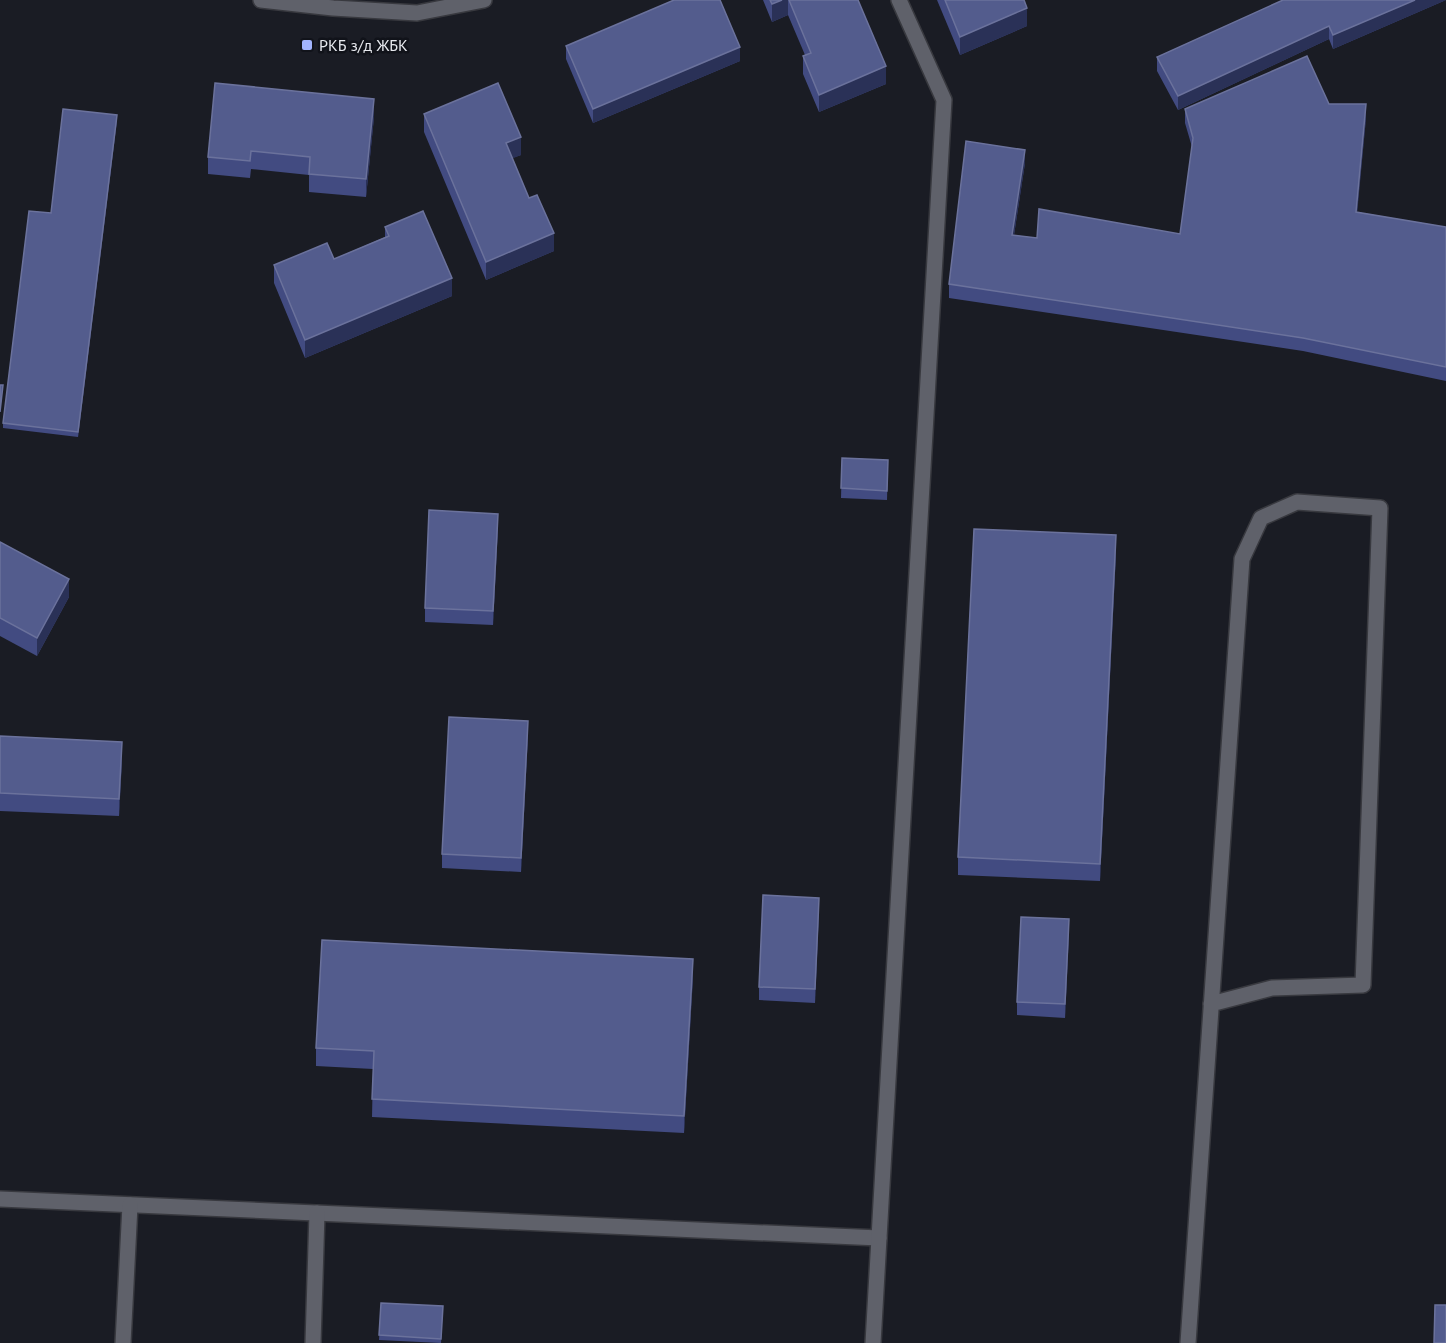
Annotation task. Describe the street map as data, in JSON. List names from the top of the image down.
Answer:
{
  "places": {
    "transit": ["РКБ з/д ЖБК"]
  }
}
